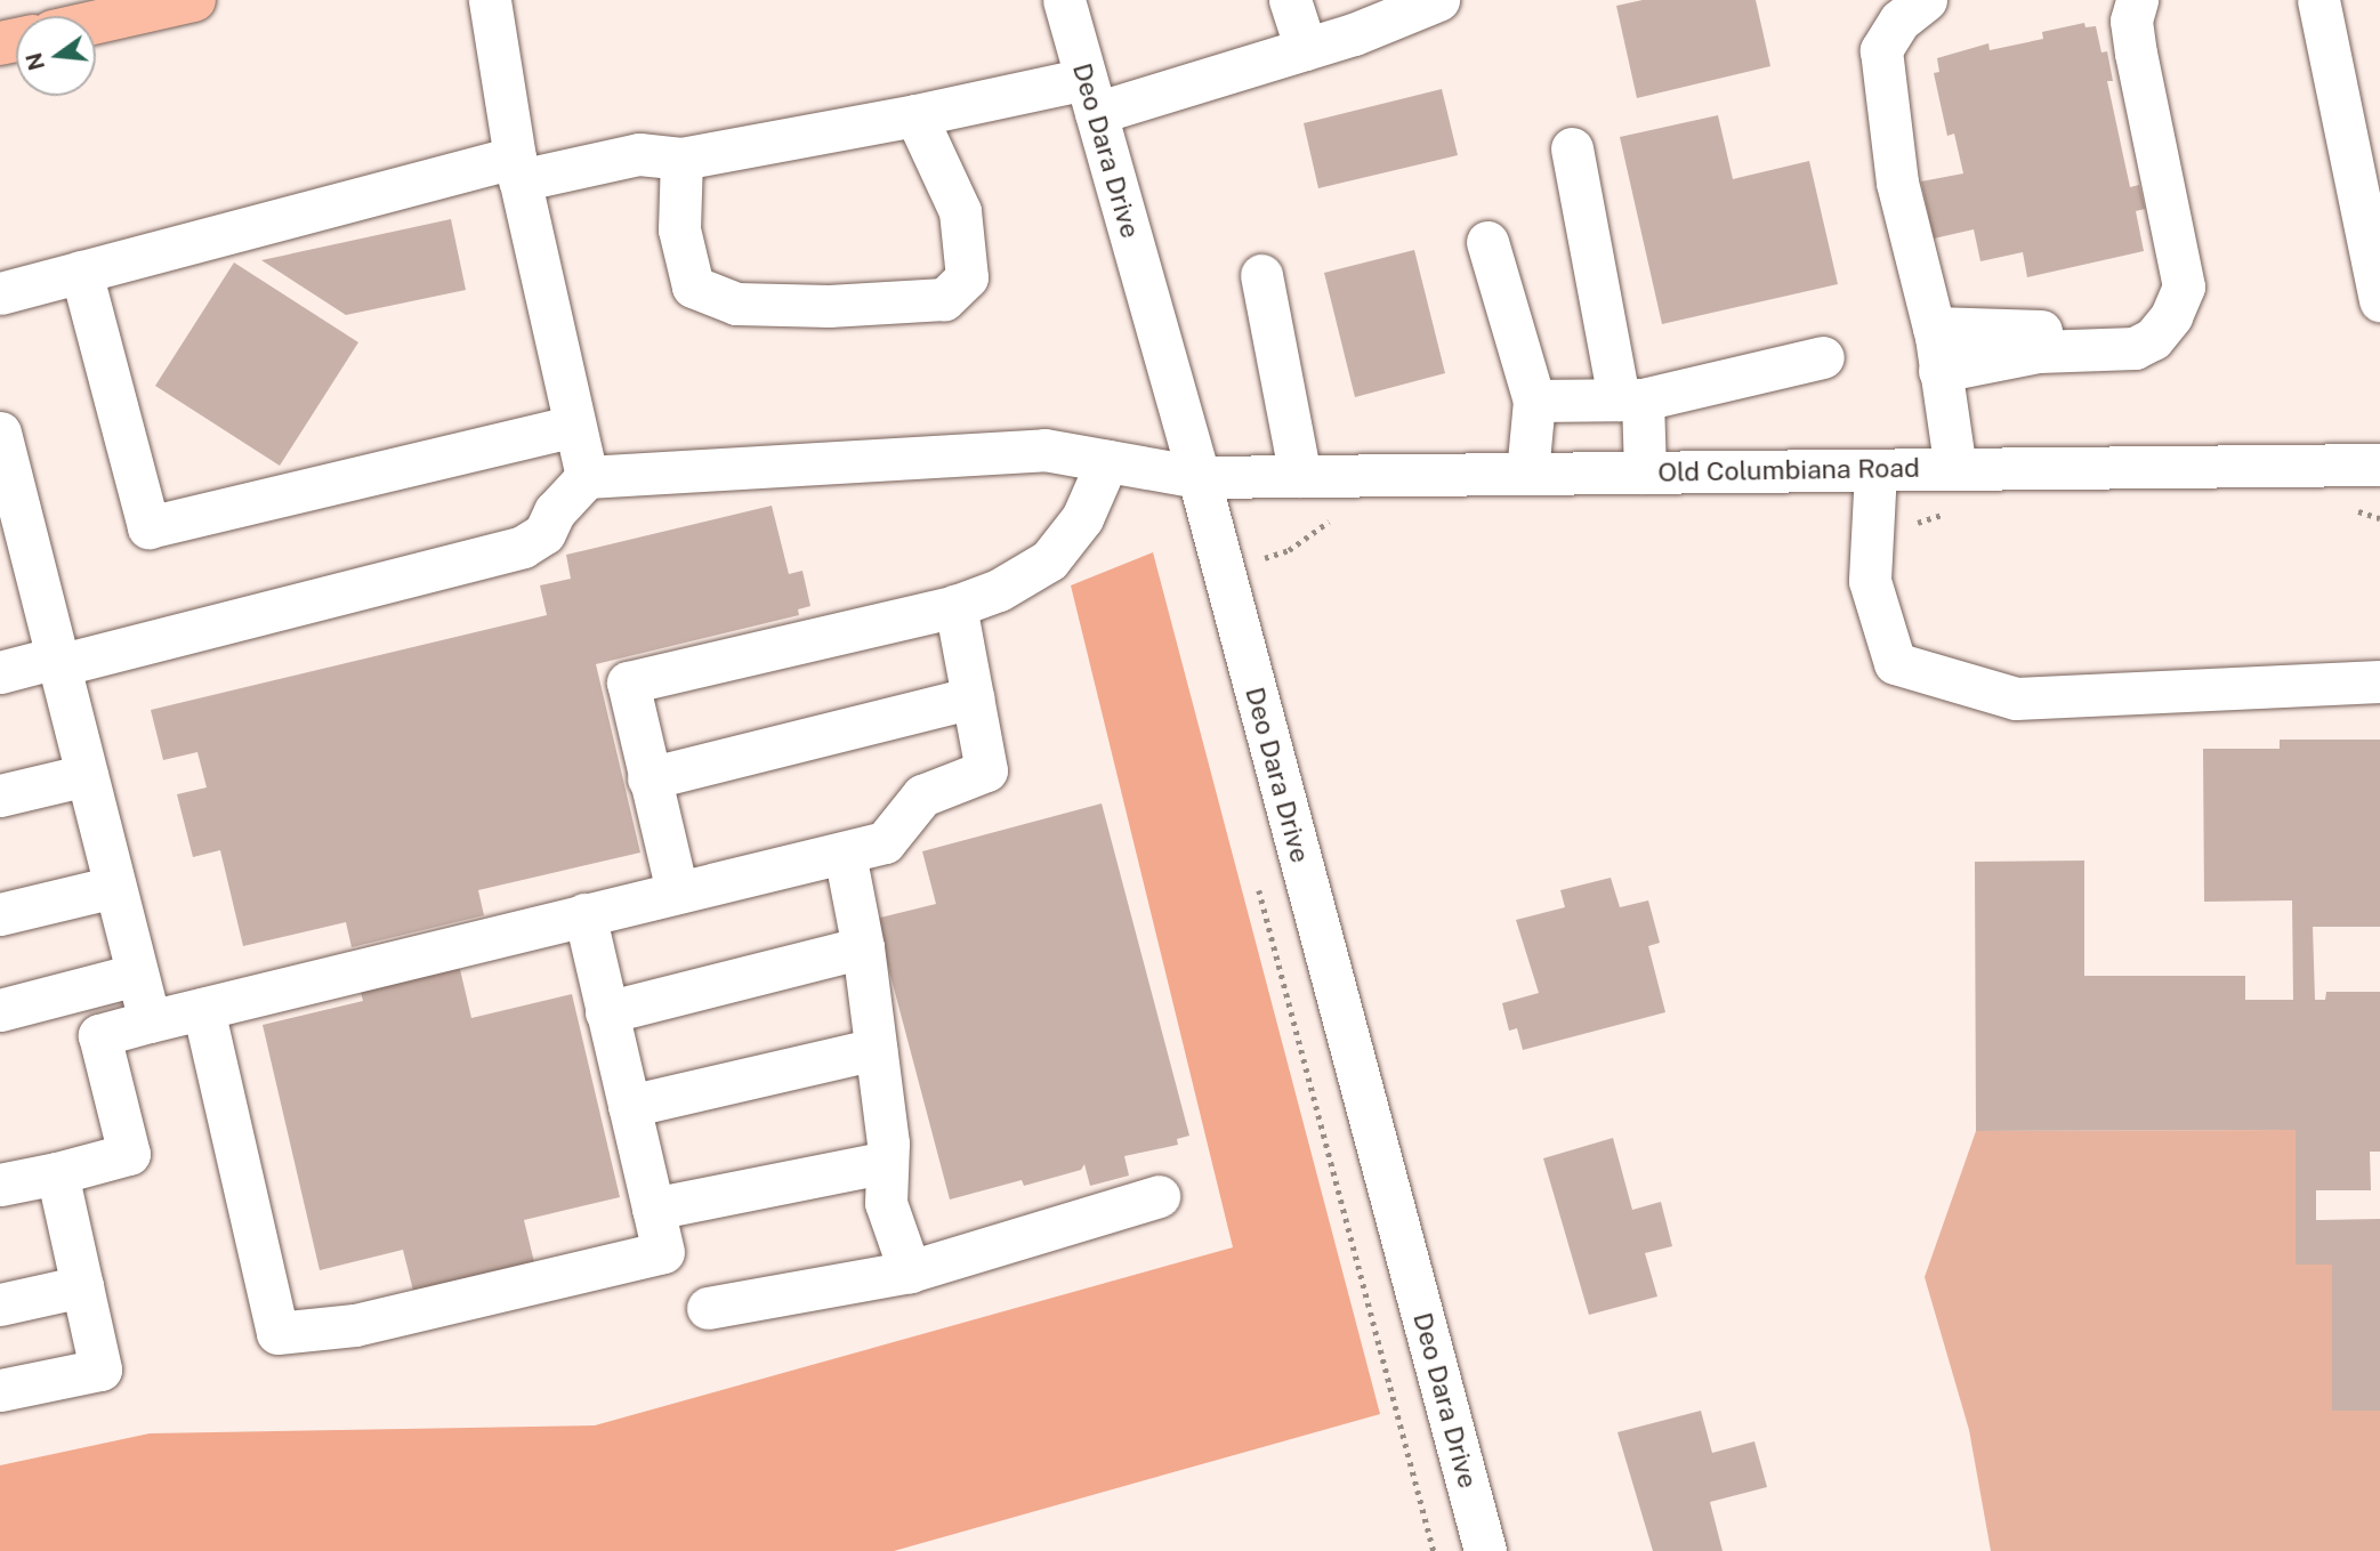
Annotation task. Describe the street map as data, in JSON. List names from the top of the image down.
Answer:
{
  "streets": {
    "street": ["Deo Dara Drive", "Old Columbiana Road"]
  },
  "crossings": [
    ["Deo Dara Drive", "Old Columbiana Road"]
  ],
  "north": "left"
}
